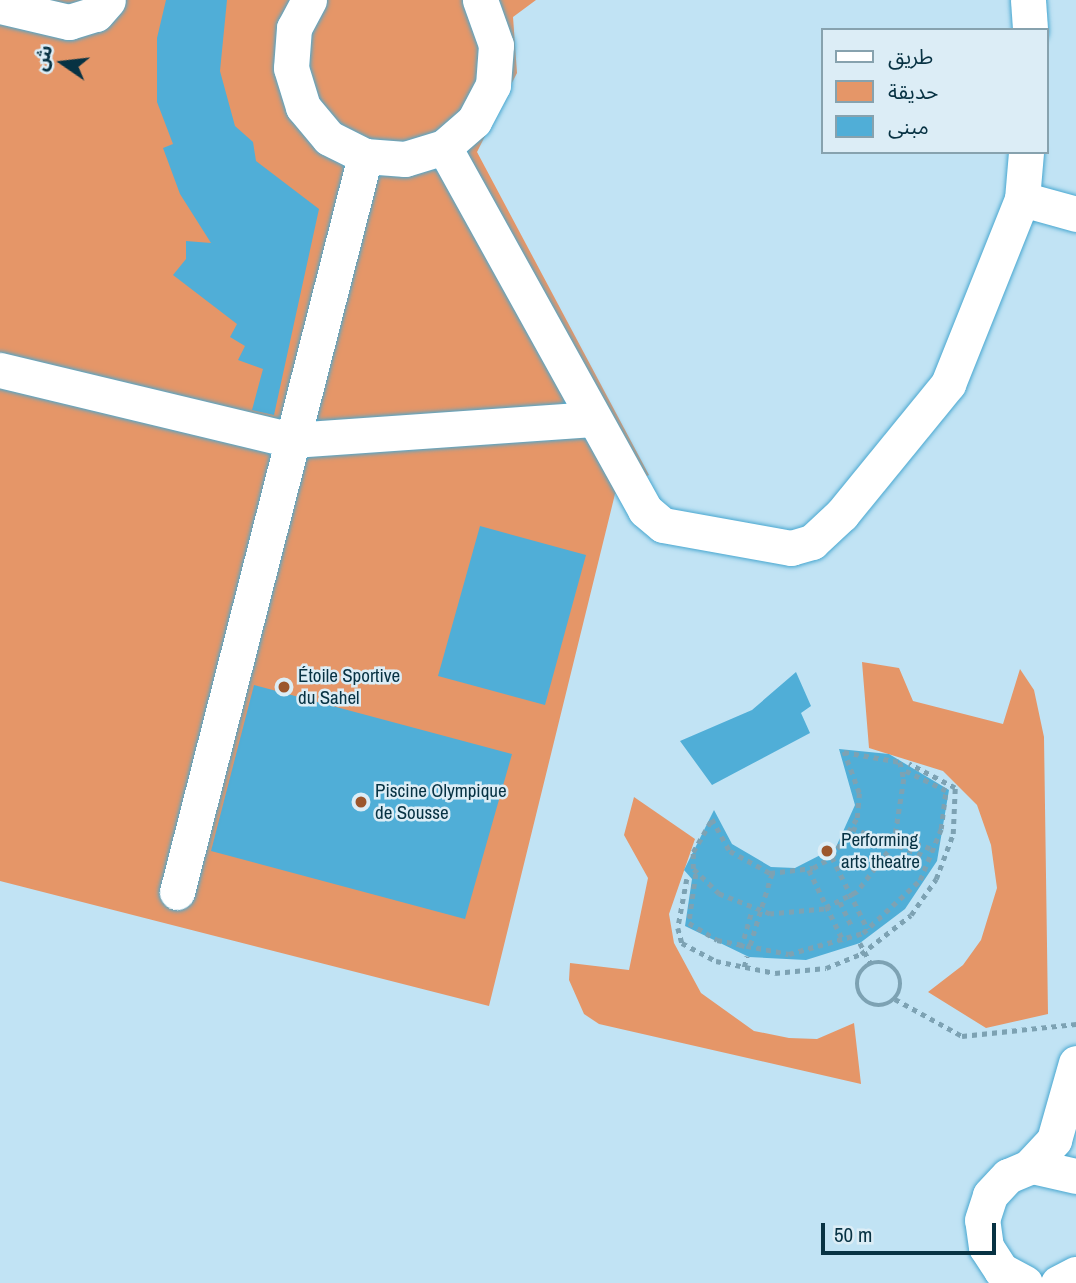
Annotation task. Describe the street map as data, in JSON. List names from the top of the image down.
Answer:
{
  "places": ["Étoile Sportive du Sahel", "Piscine Olympique de Sousse", "Performing arts theatre"],
  "legend": ["طريق", "حديقة", "مبنى"],
  "scale_bar": "50 m",
  "north": "left"
}
